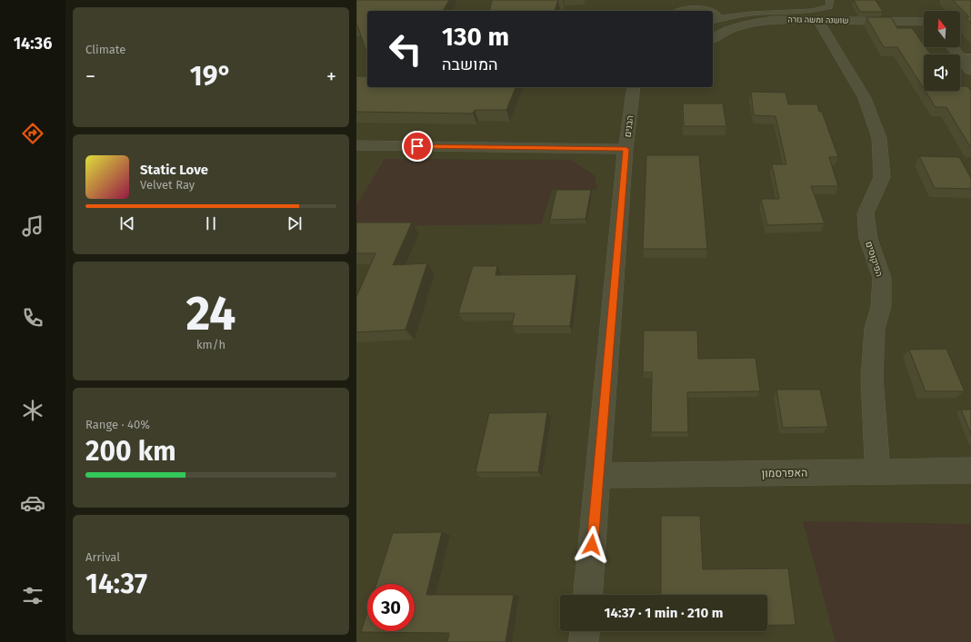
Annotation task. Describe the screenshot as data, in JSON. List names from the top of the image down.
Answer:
{
  "streets": {
    "street": [
      "שושנה ומשה גורה",
      "הבנים",
      "הפיקוסים",
      "האפרסמון"
    ]
  },
  "crossings": [
    ["שושנה ומשה גורה", "הפיקוסים"],
    ["הבנים", "האפרסמון"],
    ["הפיקוסים", "האפרסמון"]
  ],
  "north": "top",
  "page": {
    "tabs": "14:36",
    "tile": [
      "Climate",
      ["24", "km/h"],
      ["Range · 40%", "200 km"],
      ["Arrival", "14:37"]
    ],
    "turn": ["130 m", "המושבה"],
    "heat": ["−", "19°", "+"],
    "song": ["Static Love", "Velvet Ray"],
    "limit": "30",
    "trip": "14:37 · 1 min · 210 m"
  }
}
